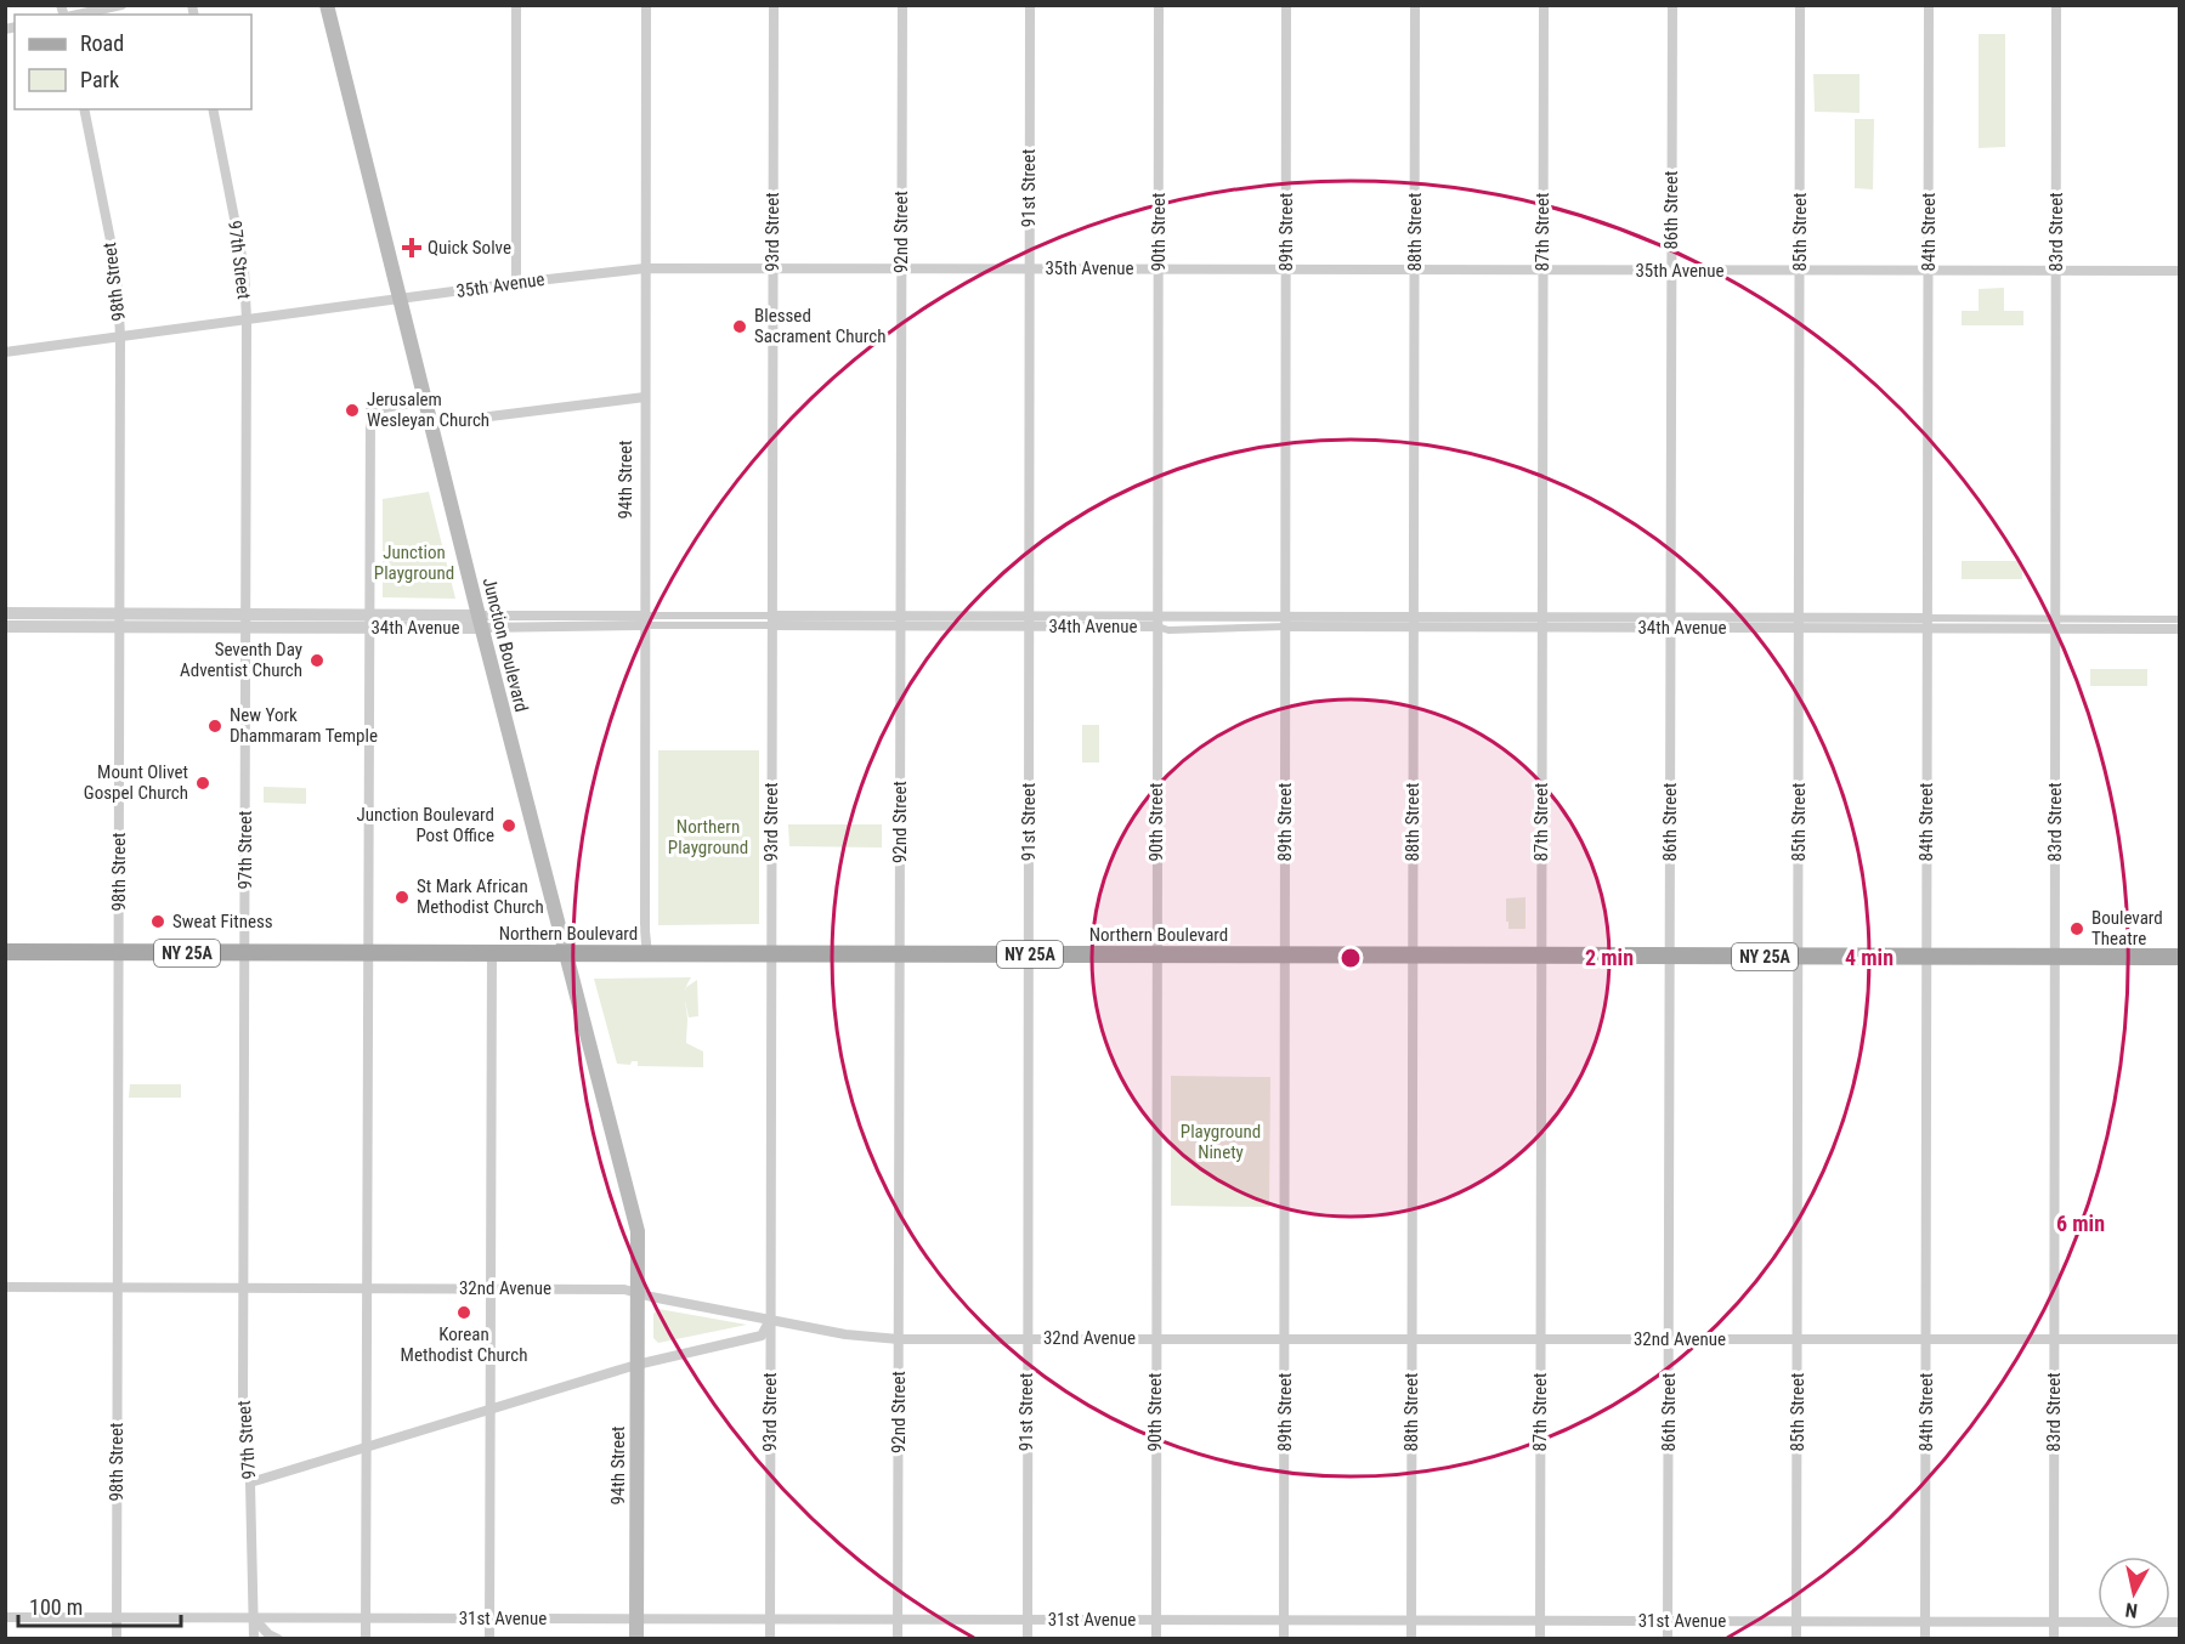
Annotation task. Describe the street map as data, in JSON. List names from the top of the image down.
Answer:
{
  "streets": {
    "main road": [
      "94th Street",
      "Junction Boulevard",
      "Northern Boulevard",
      "NY 25A"
    ],
    "street": [
      "91st Street",
      "86th Street",
      "93rd Street",
      "92nd Street",
      "90th Street",
      "89th Street",
      "88th Street",
      "87th Street",
      "85th Street",
      "84th Street",
      "83rd Street",
      "97th Street",
      "35th Avenue",
      "98th Street",
      "34th Avenue",
      "32nd Avenue",
      "31st Avenue"
    ]
  },
  "crossings": [
    ["91st Street", "35th Avenue"],
    ["91st Street", "34th Avenue"],
    ["91st Street", "Northern Boulevard"],
    ["91st Street", "32nd Avenue"],
    ["91st Street", "31st Avenue"],
    ["86th Street", "35th Avenue"],
    ["86th Street", "34th Avenue"],
    ["86th Street", "Northern Boulevard"],
    ["86th Street", "32nd Avenue"],
    ["86th Street", "31st Avenue"],
    ["93rd Street", "35th Avenue"],
    ["93rd Street", "34th Avenue"],
    ["93rd Street", "Northern Boulevard"],
    ["93rd Street", "32nd Avenue"],
    ["93rd Street", "31st Avenue"],
    ["92nd Street", "35th Avenue"],
    ["92nd Street", "34th Avenue"],
    ["92nd Street", "Northern Boulevard"],
    ["92nd Street", "32nd Avenue"],
    ["92nd Street", "31st Avenue"],
    ["90th Street", "35th Avenue"],
    ["90th Street", "34th Avenue"],
    ["90th Street", "Northern Boulevard"],
    ["90th Street", "32nd Avenue"],
    ["90th Street", "31st Avenue"],
    ["89th Street", "35th Avenue"],
    ["89th Street", "34th Avenue"],
    ["89th Street", "Northern Boulevard"],
    ["89th Street", "32nd Avenue"],
    ["89th Street", "31st Avenue"],
    ["88th Street", "35th Avenue"],
    ["88th Street", "34th Avenue"],
    ["88th Street", "Northern Boulevard"],
    ["88th Street", "32nd Avenue"],
    ["88th Street", "31st Avenue"],
    ["87th Street", "35th Avenue"],
    ["87th Street", "34th Avenue"],
    ["87th Street", "Northern Boulevard"],
    ["87th Street", "32nd Avenue"],
    ["87th Street", "31st Avenue"],
    ["85th Street", "35th Avenue"],
    ["85th Street", "34th Avenue"],
    ["85th Street", "Northern Boulevard"],
    ["85th Street", "32nd Avenue"],
    ["85th Street", "31st Avenue"],
    ["84th Street", "35th Avenue"],
    ["84th Street", "34th Avenue"],
    ["84th Street", "Northern Boulevard"],
    ["84th Street", "32nd Avenue"],
    ["84th Street", "31st Avenue"],
    ["83rd Street", "35th Avenue"],
    ["83rd Street", "34th Avenue"],
    ["83rd Street", "Northern Boulevard"],
    ["83rd Street", "32nd Avenue"],
    ["83rd Street", "31st Avenue"],
    ["97th Street", "35th Avenue"],
    ["97th Street", "34th Avenue"],
    ["97th Street", "Northern Boulevard"],
    ["97th Street", "32nd Avenue"],
    ["97th Street", "31st Avenue"],
    ["35th Avenue", "98th Street"],
    ["35th Avenue", "94th Street"],
    ["35th Avenue", "Junction Boulevard"],
    ["98th Street", "34th Avenue"],
    ["98th Street", "Northern Boulevard"],
    ["98th Street", "32nd Avenue"],
    ["98th Street", "31st Avenue"],
    ["94th Street", "34th Avenue"],
    ["94th Street", "Junction Boulevard"],
    ["94th Street", "Northern Boulevard"],
    ["94th Street", "32nd Avenue"],
    ["94th Street", "31st Avenue"],
    ["34th Avenue", "Junction Boulevard"],
    ["Junction Boulevard", "Northern Boulevard"],
    ["Junction Boulevard", "32nd Avenue"]
  ],
  "parks": ["Junction Playground", "Northern Playground", "Playground Ninety"],
  "places": {
    "health": ["Quick Solve"],
    "other": [
      "Blessed Sacrament Church",
      "Jerusalem Wesleyan Church",
      "Seventh Day Adventist Church",
      "New York Dhammaram Temple",
      "Mount Olivet Gospel Church",
      "Junction Boulevard Post Office",
      "St Mark African Methodist Church",
      "Sweat Fitness",
      "Boulevard Theatre",
      "Korean Methodist Church"
    ]
  },
  "legend": ["Road", "Park"],
  "scale_bar": "100 m",
  "north": "bottom",
  "rings": ["2 min", "4 min", "6 min"]
}
